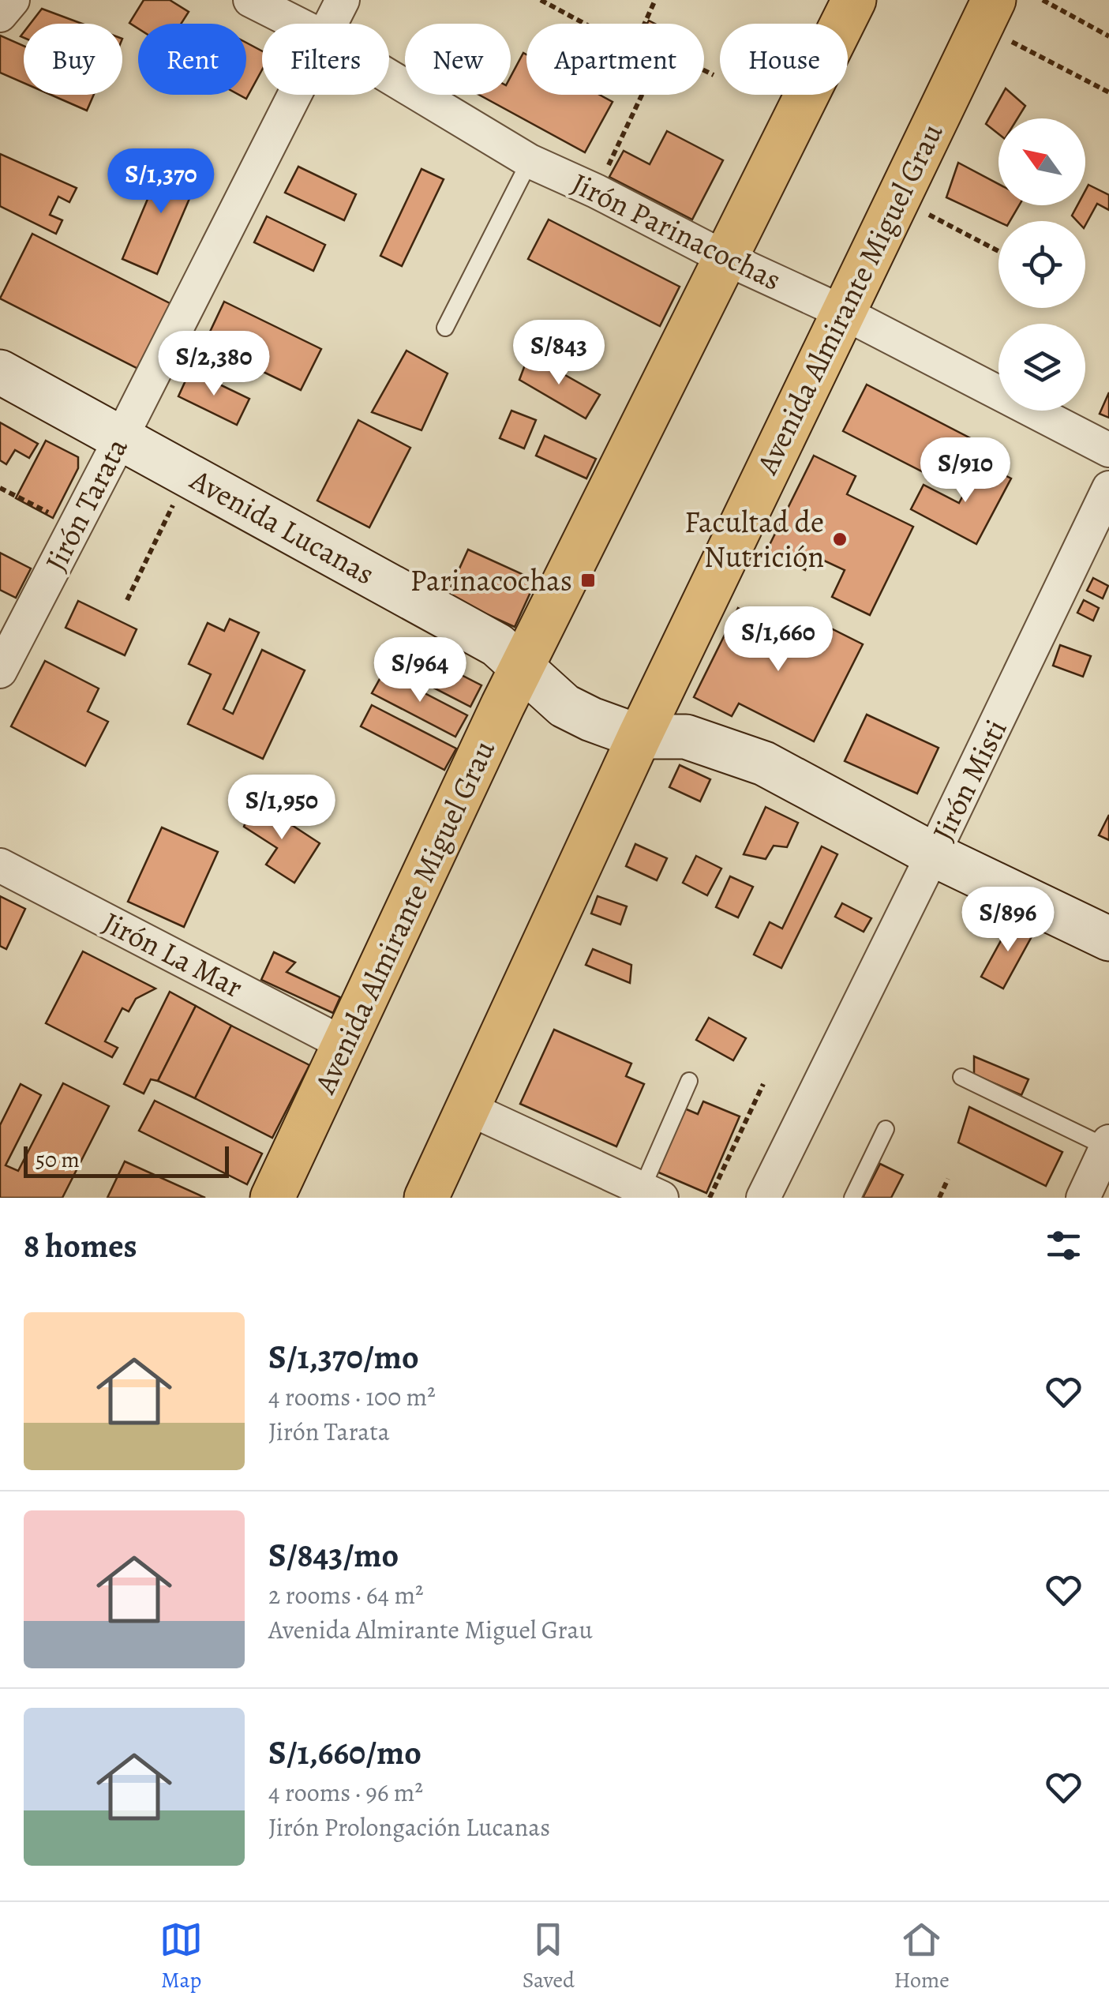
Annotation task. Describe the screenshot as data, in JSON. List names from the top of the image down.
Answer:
{
  "streets": {
    "main road": ["Avenida Almirante Miguel Grau"],
    "street": [
      "Jirón Parinacochas",
      "Jirón Tarata",
      "Avenida Lucanas",
      "Jirón Misti",
      "Jirón La Mar"
    ]
  },
  "crossings": [
    ["Jirón Parinacochas", "Avenida Almirante Miguel Grau"],
    ["Avenida Almirante Miguel Grau", "Avenida Lucanas"],
    ["Avenida Almirante Miguel Grau", "Jirón La Mar"],
    ["Jirón Tarata", "Avenida Lucanas"]
  ],
  "places": {
    "other": ["Facultad de Nutrición"],
    "transit": ["Parinacochas"]
  },
  "scale_bar": "50 m",
  "north": "top left",
  "page": {
    "chip": [
      "Buy",
      "Rent",
      "Filters",
      "New",
      "Apartment",
      "House"
    ],
    "price": [
      "S/1,370",
      "S/843",
      "S/2,380",
      "S/910",
      "S/1,660",
      "S/964",
      "S/1,950",
      "S/896"
    ],
    "scale": "50 m",
    "heading": "8 homes",
    "list": [
      {
        "name": "S/1,370/mo",
        "note": "4 rooms · 100 m² · Jirón Tarata"
      },
      {
        "name": "S/843/mo",
        "note": "2 rooms · 64 m² · Avenida Almirante Miguel Grau"
      },
      {
        "name": "S/1,660/mo",
        "note": "4 rooms · 96 m² · Jirón Prolongación Lucanas"
      }
    ],
    "tabs": ["Map", "Saved", "Home"]
  }
}
